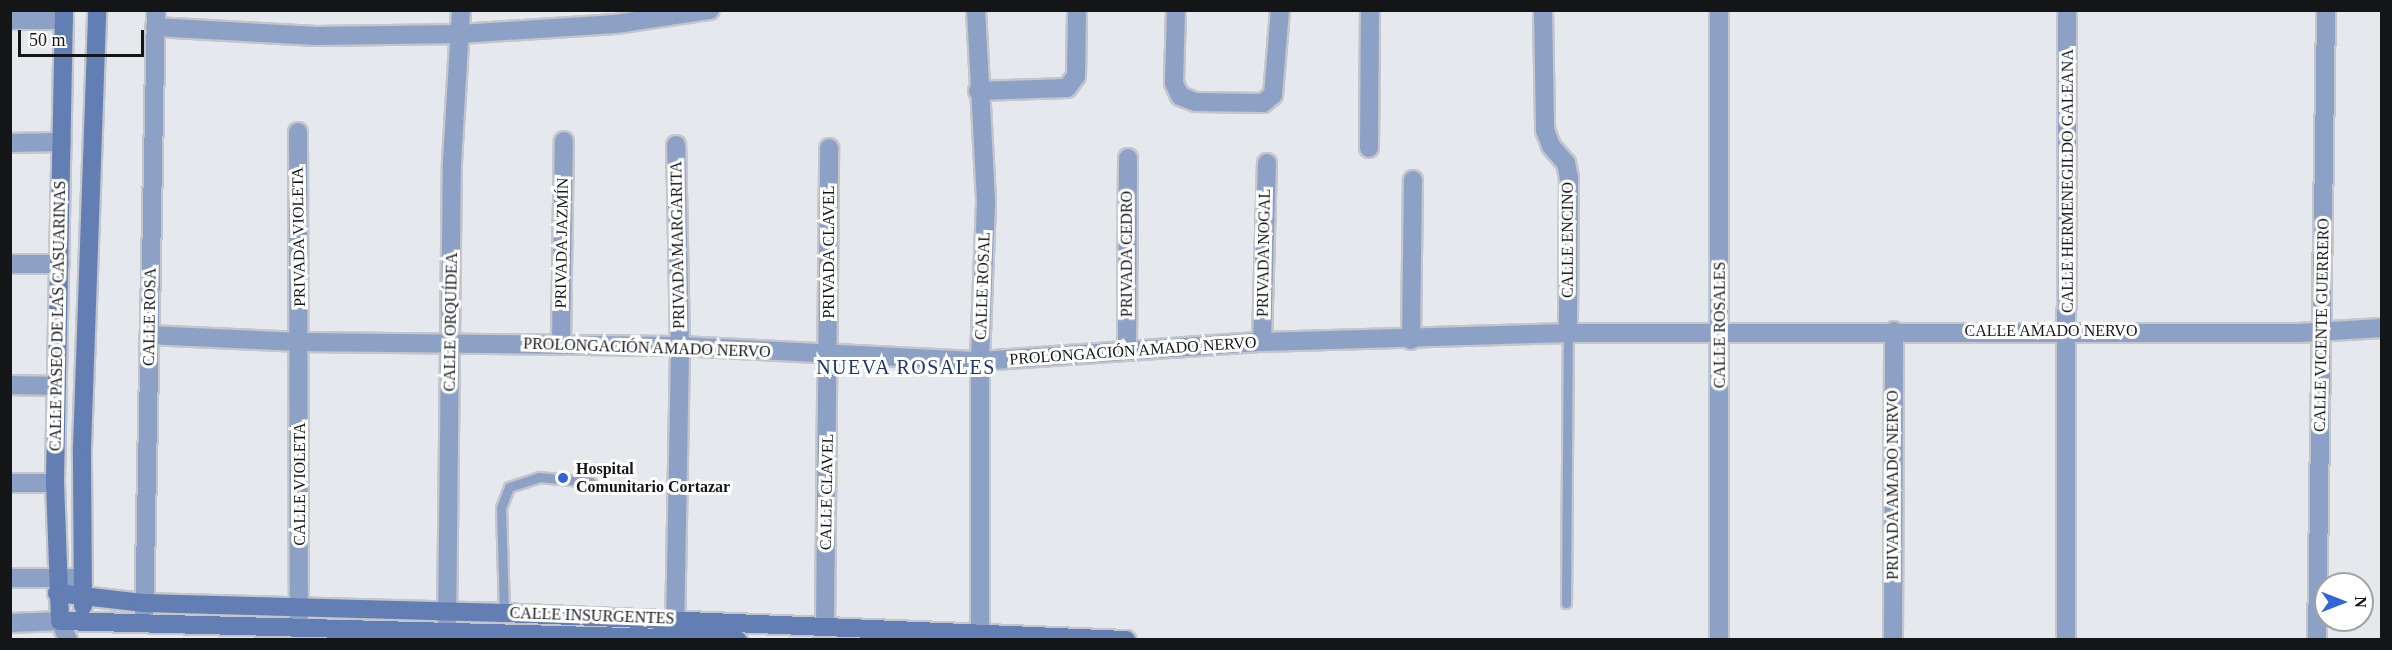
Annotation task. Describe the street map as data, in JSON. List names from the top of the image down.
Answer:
{
  "streets": {
    "main road": ["CALLE PASEO DE LAS CASUARINAS", "CALLE INSURGENTES"],
    "street": [
      "CALLE HERMENEGILDO GALEANA",
      "PRIVADA VIOLETA",
      "CALLE ENCINO",
      "PRIVADA JAZMÍN",
      "PRIVADA MARGARITA",
      "PRIVADA CLAVEL",
      "PRIVADA NOGAL",
      "PRIVADA CEDRO",
      "CALLE ROSAL",
      "CALLE ROSA",
      "CALLE ORQUÍDEA",
      "CALLE ROSALES",
      "CALLE VICENTE GUERRERO",
      "CALLE AMADO NERVO",
      "PROLONGACIÓN AMADO NERVO",
      "CALLE VIOLETA",
      "PRIVADA AMADO NERVO",
      "CALLE CLAVEL"
    ]
  },
  "crossings": [
    ["CALLE HERMENEGILDO GALEANA", "CALLE AMADO NERVO"],
    ["PRIVADA VIOLETA", "PROLONGACIÓN AMADO NERVO"],
    ["PRIVADA VIOLETA", "CALLE VIOLETA"],
    ["CALLE ENCINO", "PROLONGACIÓN AMADO NERVO"],
    ["PRIVADA JAZMÍN", "PROLONGACIÓN AMADO NERVO"],
    ["PRIVADA MARGARITA", "PROLONGACIÓN AMADO NERVO"],
    ["PRIVADA MARGARITA", "CALLE INSURGENTES"],
    ["PRIVADA CLAVEL", "PROLONGACIÓN AMADO NERVO"],
    ["PRIVADA CLAVEL", "CALLE CLAVEL"],
    ["PRIVADA NOGAL", "PROLONGACIÓN AMADO NERVO"],
    ["PRIVADA CEDRO", "PROLONGACIÓN AMADO NERVO"],
    ["CALLE ROSAL", "PROLONGACIÓN AMADO NERVO"],
    ["CALLE ROSAL", "CALLE INSURGENTES"],
    ["CALLE PASEO DE LAS CASUARINAS", "CALLE INSURGENTES"],
    ["CALLE ROSA", "PROLONGACIÓN AMADO NERVO"],
    ["CALLE ROSA", "CALLE INSURGENTES"],
    ["CALLE ORQUÍDEA", "PROLONGACIÓN AMADO NERVO"],
    ["CALLE ORQUÍDEA", "CALLE INSURGENTES"],
    ["CALLE ROSALES", "CALLE AMADO NERVO"],
    ["CALLE ROSALES", "PROLONGACIÓN AMADO NERVO"],
    ["CALLE VICENTE GUERRERO", "CALLE AMADO NERVO"],
    ["CALLE AMADO NERVO", "PROLONGACIÓN AMADO NERVO"],
    ["CALLE AMADO NERVO", "PRIVADA AMADO NERVO"],
    ["PROLONGACIÓN AMADO NERVO", "CALLE VIOLETA"],
    ["PROLONGACIÓN AMADO NERVO", "CALLE CLAVEL"],
    ["CALLE VIOLETA", "CALLE INSURGENTES"],
    ["CALLE CLAVEL", "CALLE INSURGENTES"]
  ],
  "districts": ["NUEVA ROSALES"],
  "places": ["Hospital Comunitario Cortazar"],
  "scale_bar": "50 m",
  "north": "right"
}
